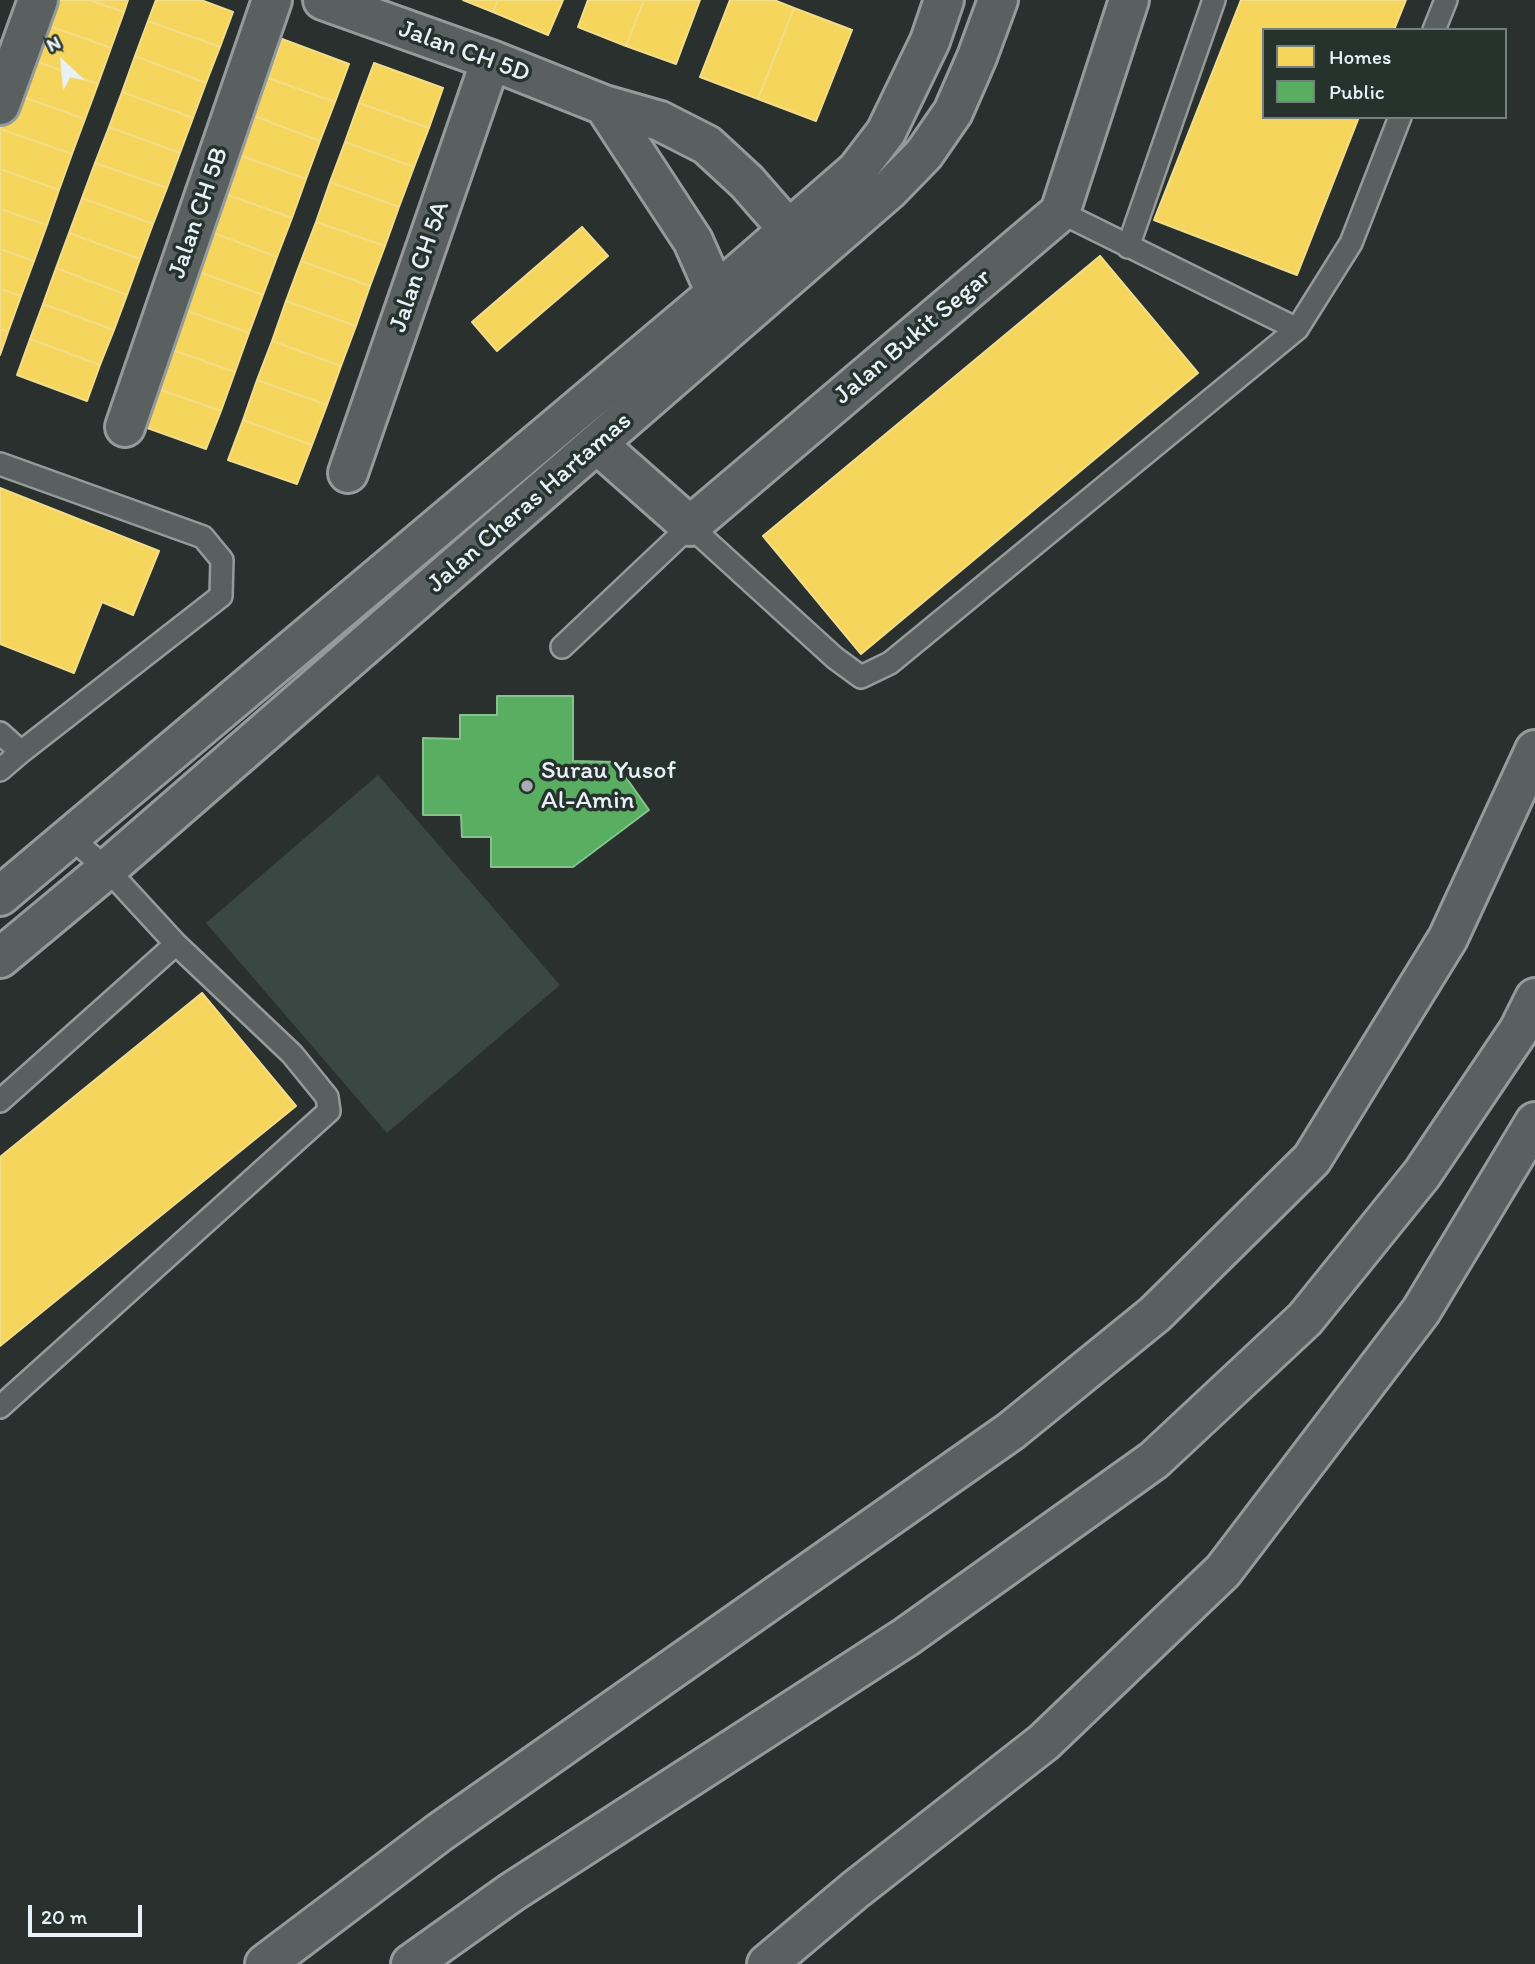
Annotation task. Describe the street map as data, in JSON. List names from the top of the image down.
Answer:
{
  "streets": {
    "main road": [
      "Jalan CH 5D",
      "Jalan CH 5B",
      "Jalan CH 5A",
      "Jalan Bukit Segar",
      "Jalan Cheras Hartamas"
    ]
  },
  "crossings": [
    ["Jalan CH 5D", "Jalan CH 5A"],
    ["Jalan CH 5D", "Jalan Cheras Hartamas"]
  ],
  "places": ["Surau Yusof Al-Amin"],
  "legend": ["Homes", "Public"],
  "scale_bar": "20 m",
  "north": "top left"
}
